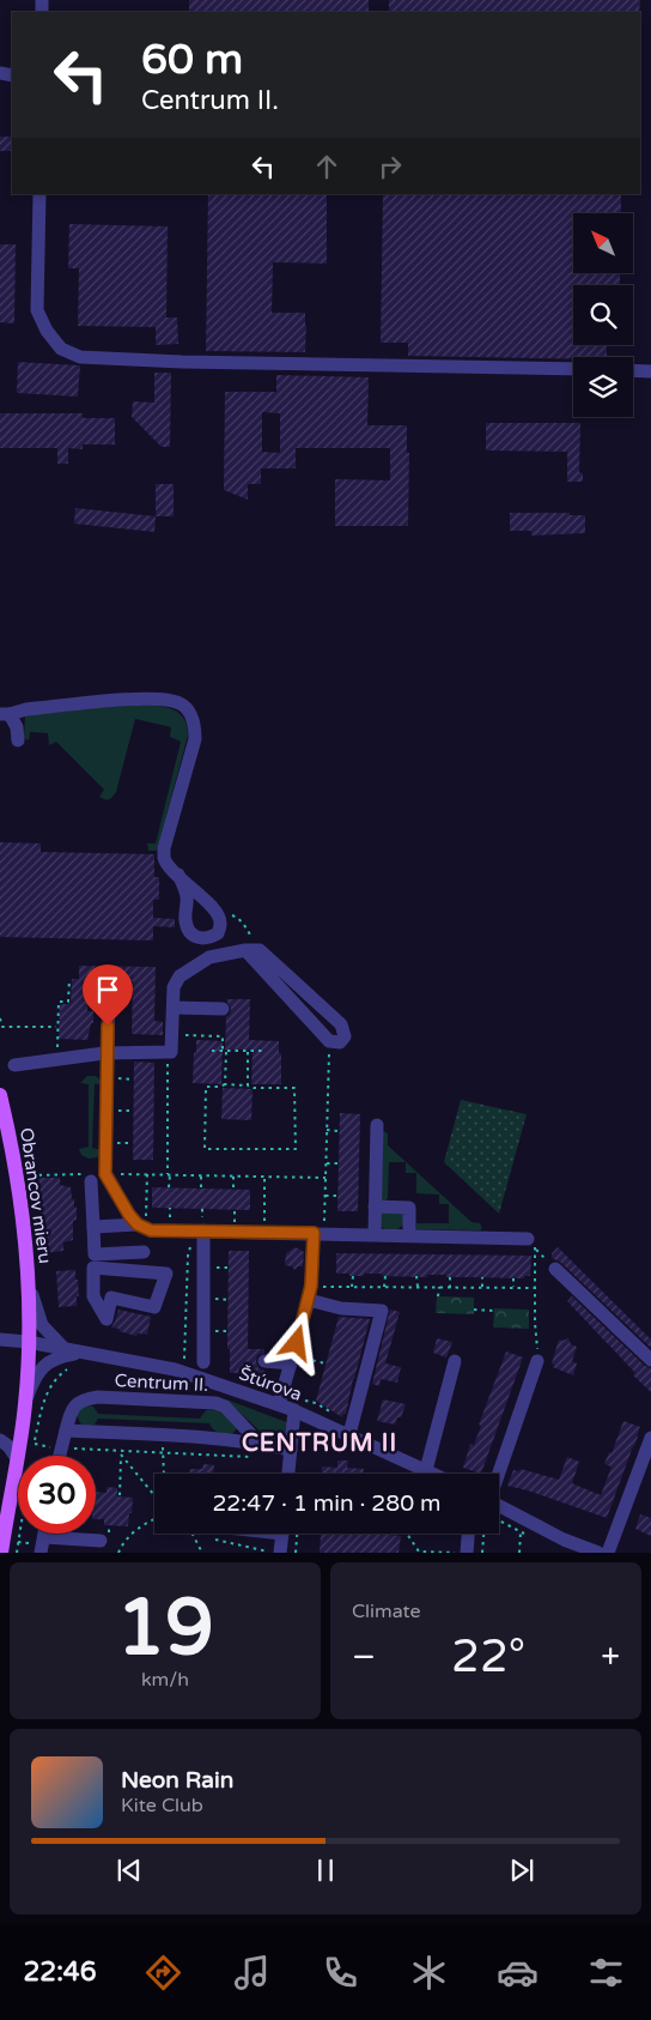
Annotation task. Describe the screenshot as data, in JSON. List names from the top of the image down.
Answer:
{
  "streets": {
    "main road": ["Obrancov mieru"],
    "street": ["Centrum II.", "Štúrova"]
  },
  "crossings": [
    ["Obrancov mieru", "Štúrova"]
  ],
  "districts": ["CENTRUM II"],
  "north": "top left",
  "page": {
    "turn": ["60 m", "Centrum II."],
    "limit": "30",
    "trip": "22:47 · 1 min · 280 m",
    "tile": [
      ["19", "km/h"],
      "Climate"
    ],
    "heat": ["−", "22°", "+"],
    "song": ["Neon Rain", "Kite Club"],
    "tabs": "22:46"
  }
}
